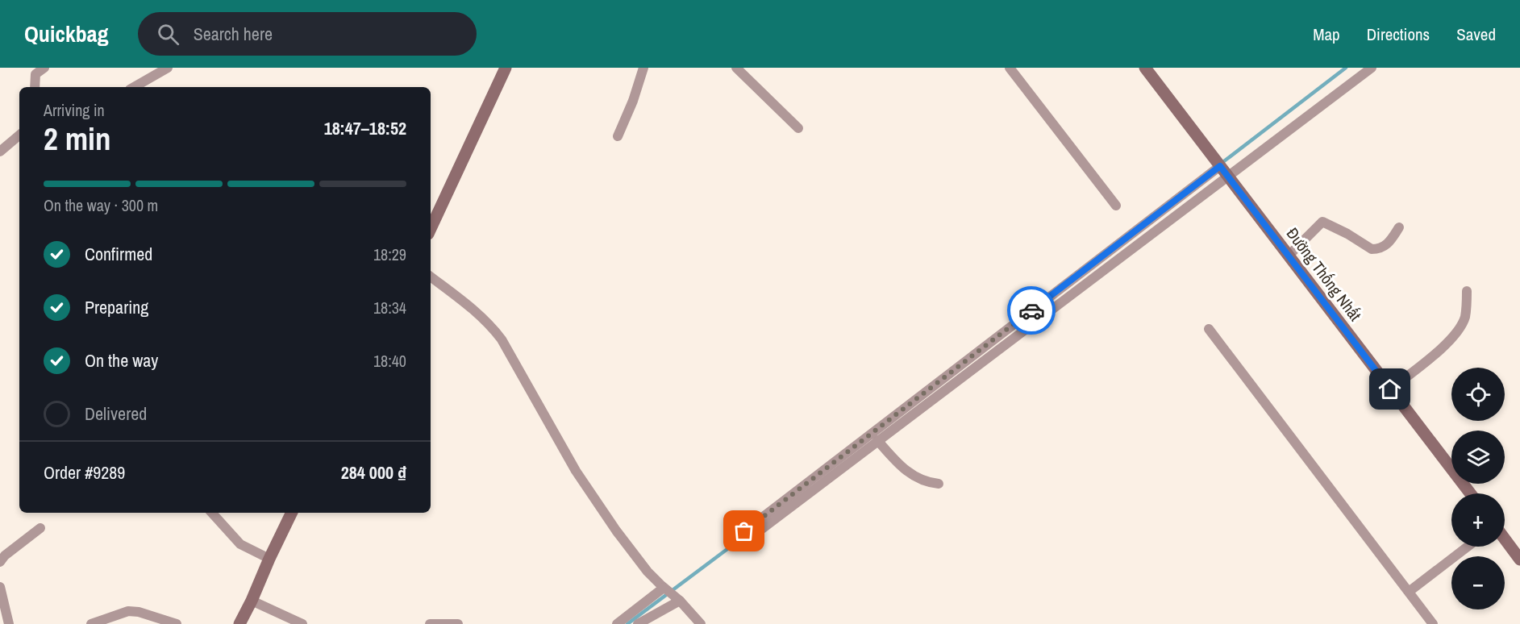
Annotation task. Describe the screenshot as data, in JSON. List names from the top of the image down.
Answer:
{
  "streets": {
    "street": ["Đường Thống Nhất"]
  },
  "page": {
    "header": "Quickbag",
    "search": "Search here",
    "nav": ["Map", "Directions", "Saved"],
    "heading": ["2 min", "Arriving in", "18:47–18:52"],
    "panel": ["Order #9289", "284 000 ₫"],
    "bar": "On the way · 300 m",
    "list": [
      ["Confirmed", "18:29"],
      ["Preparing", "18:34"],
      ["On the way", "18:40"],
      "Delivered"
    ],
    "map_buttons": ["+", "−"]
  }
}
